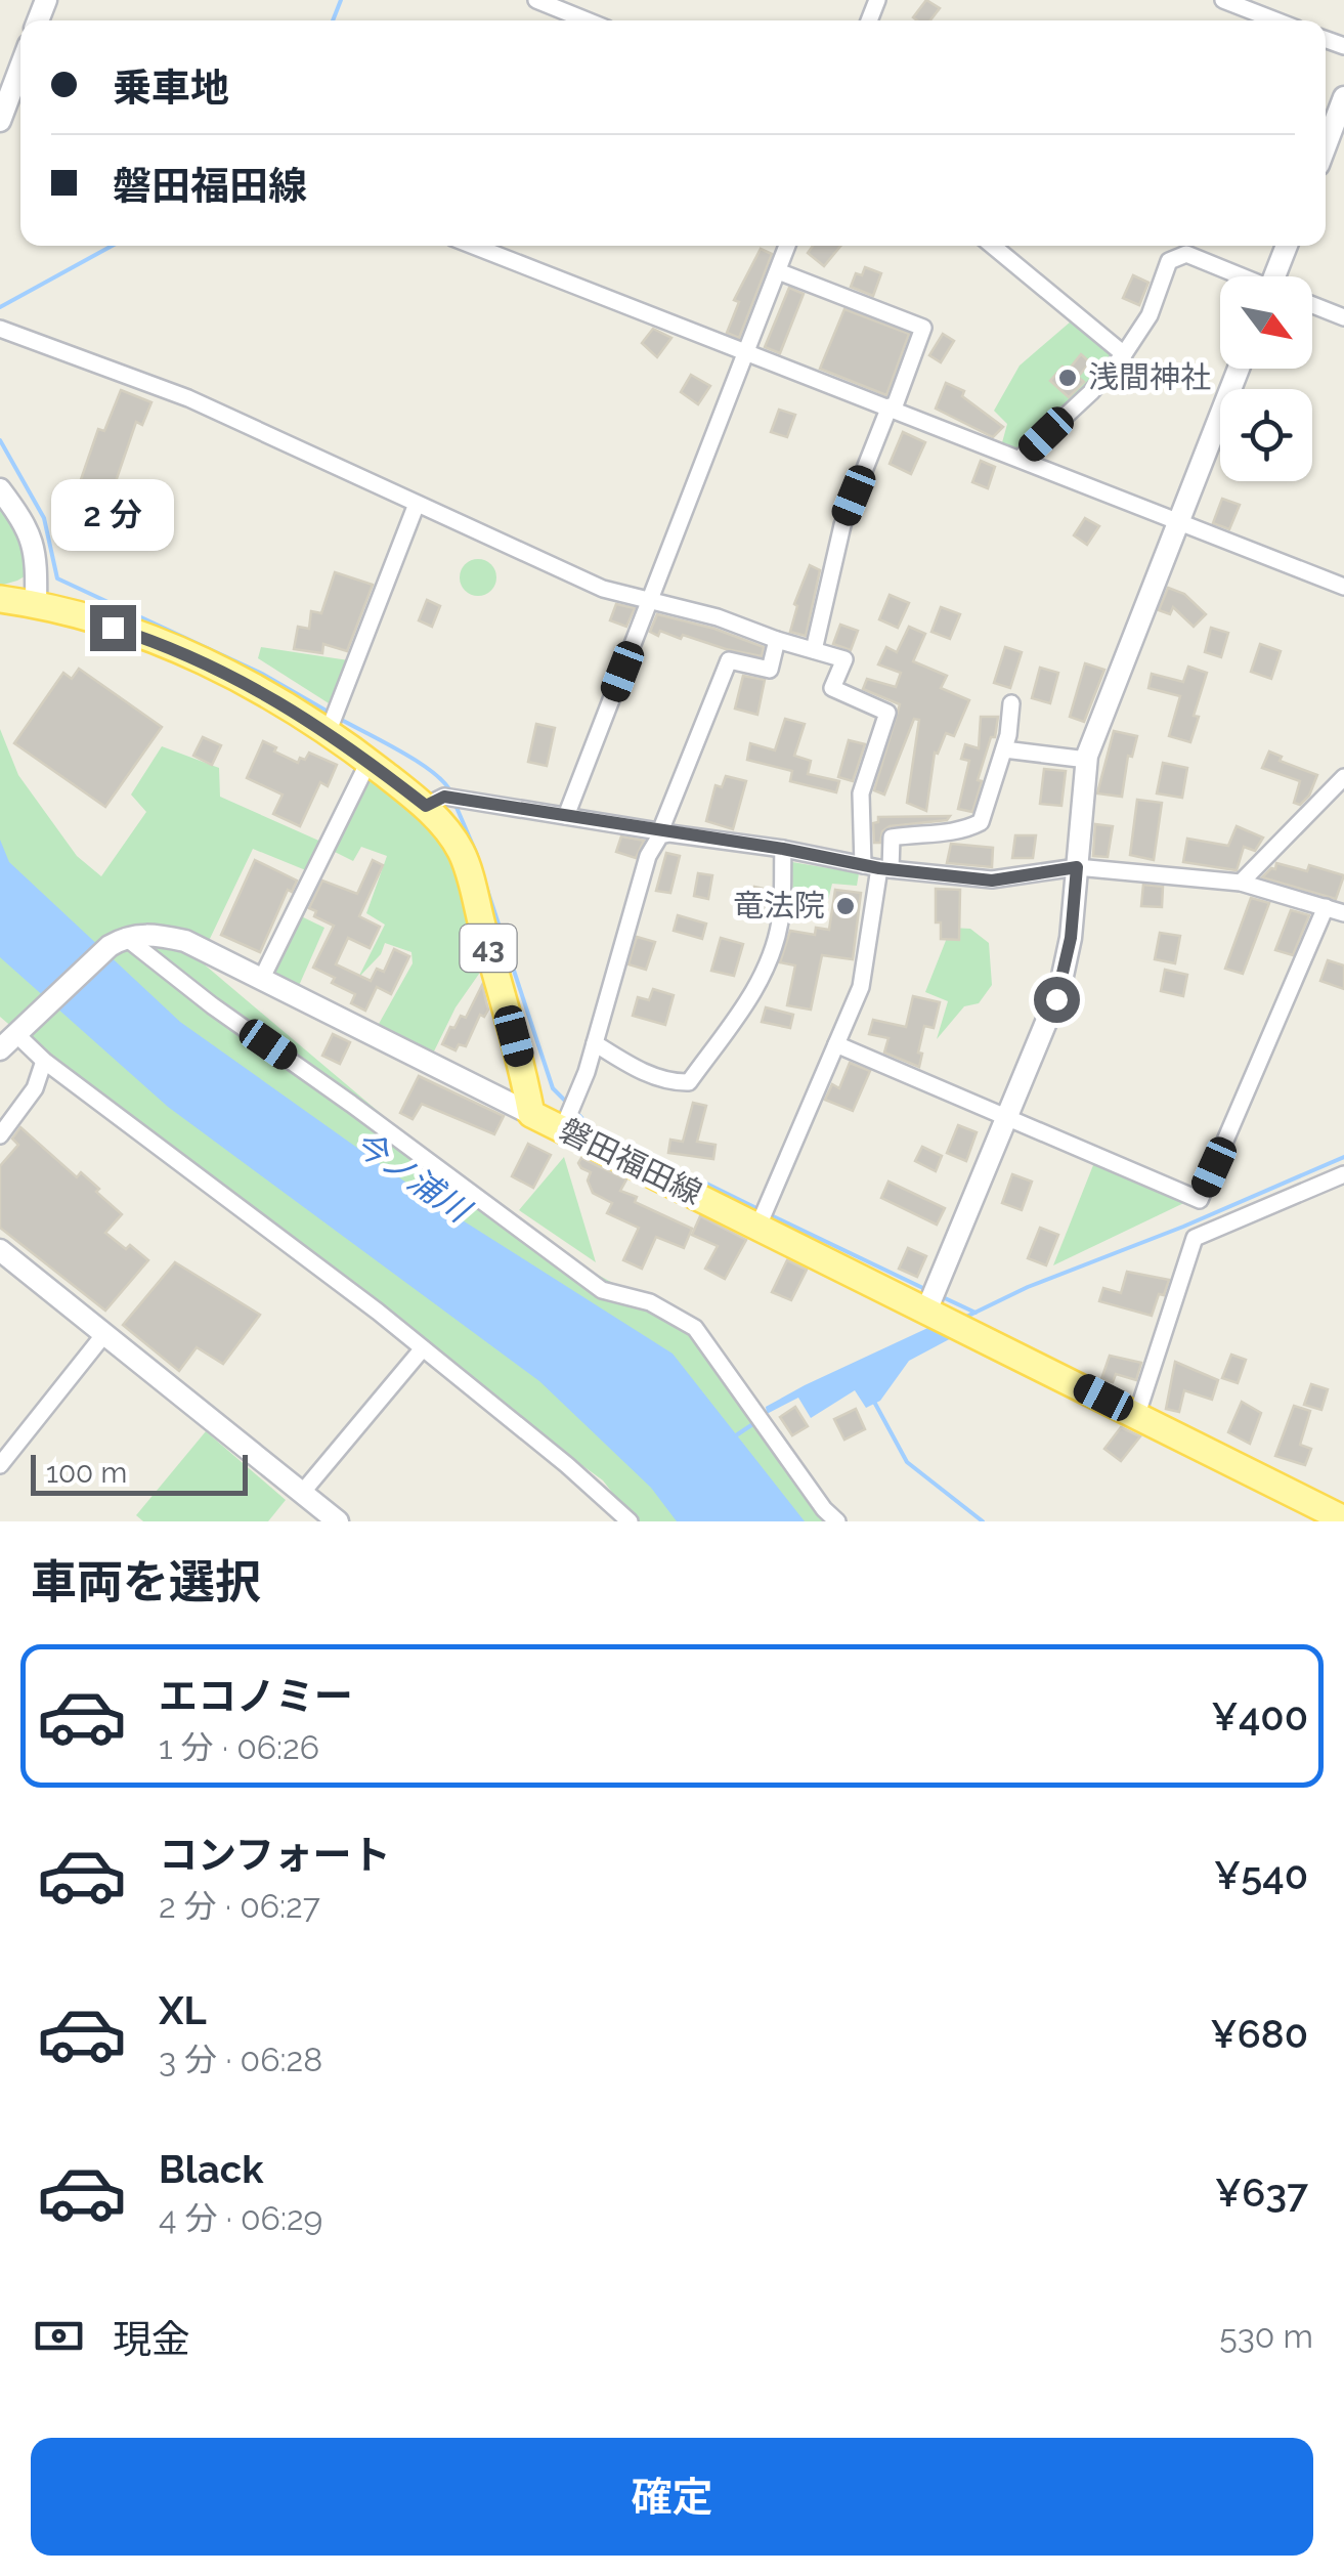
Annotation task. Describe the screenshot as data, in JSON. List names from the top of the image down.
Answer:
{
  "streets": {
    "main road": ["43", "磐田福田線"]
  },
  "water": ["今ノ浦川"],
  "places": ["浅間神社", "竜法院"],
  "scale_bar": "100 m",
  "north": "bottom right",
  "page": {
    "banner": ["乗車地", "磐田福田線"],
    "bubble": "2 分",
    "scale": "100 m",
    "heading": "車両を選択",
    "list": [
      {
        "name": "エコノミー",
        "note": "1 分 · 06:26",
        "value": "¥400"
      },
      {
        "name": "コンフォート",
        "note": "2 分 · 06:27",
        "value": "¥540"
      },
      {
        "name": "XL",
        "note": "3 分 · 06:28",
        "value": "¥680"
      },
      {
        "name": "Black",
        "note": "4 分 · 06:29",
        "value": "¥637"
      }
    ],
    "pay": ["現金", "530 m"],
    "buttons": "確定"
  }
}
